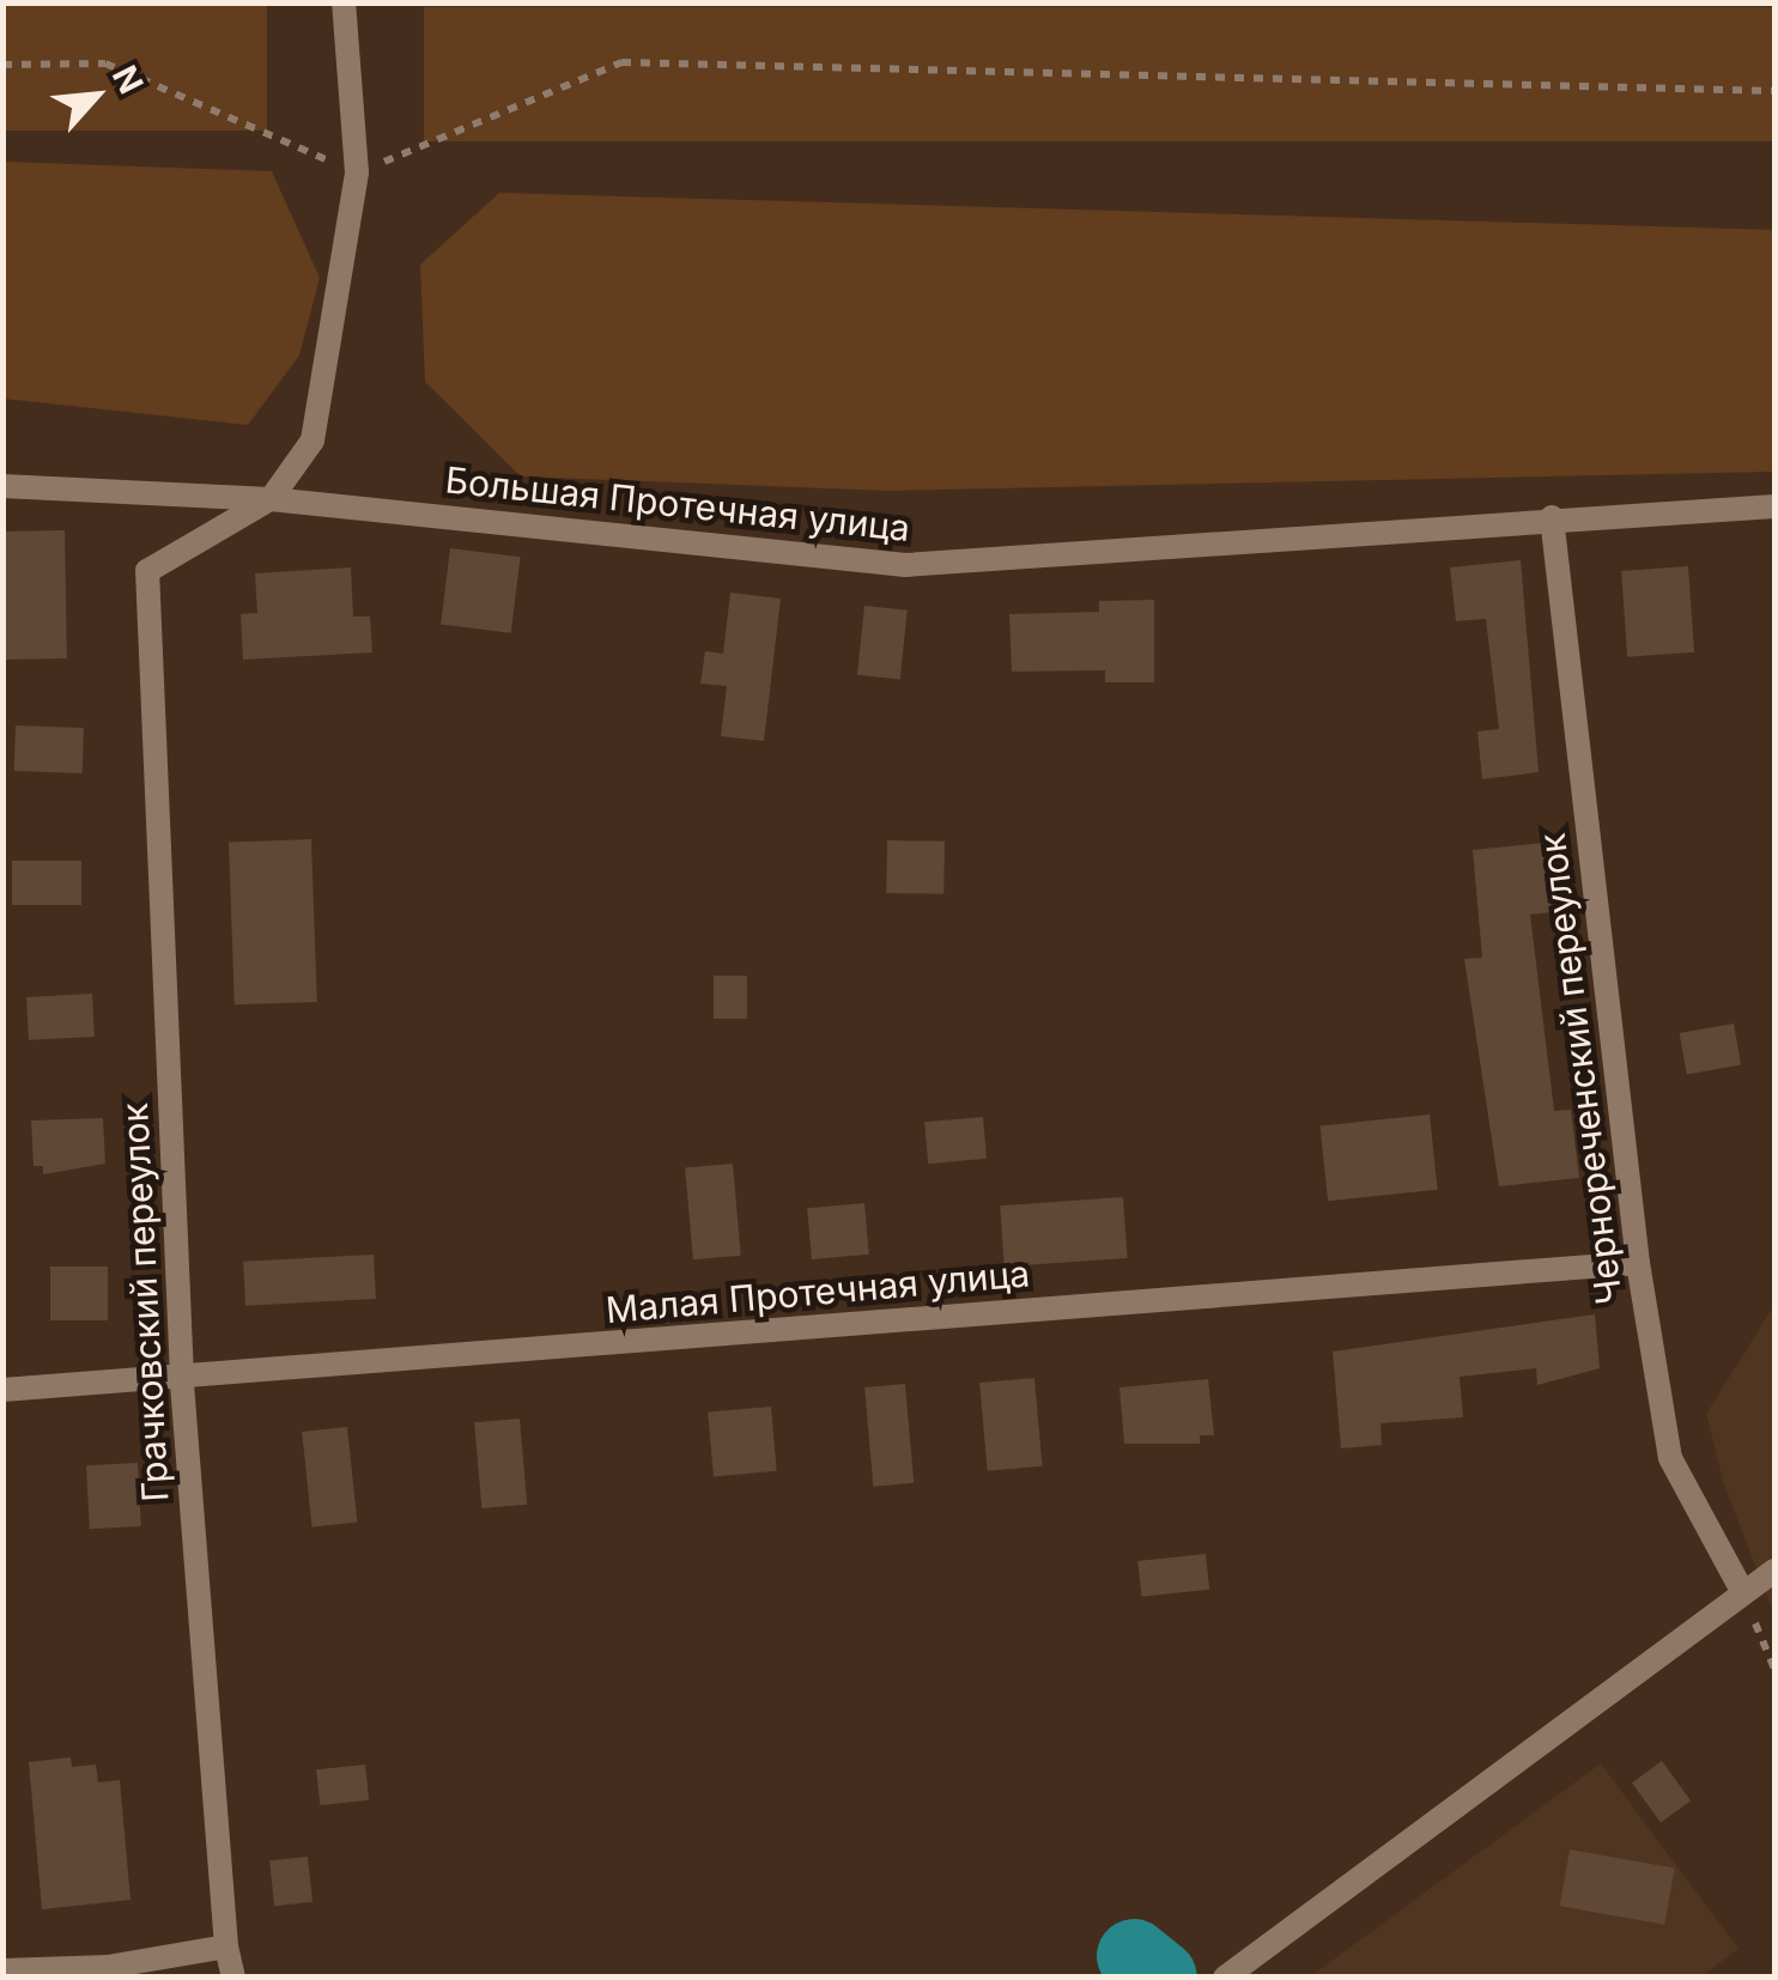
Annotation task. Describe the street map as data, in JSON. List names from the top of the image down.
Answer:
{
  "streets": {
    "street": [
      "Большая Протечная улица",
      "Чернореченский переулок",
      "Малая Протечная улица",
      "Грачковский переулок"
    ]
  },
  "crossings": [
    ["Большая Протечная улица", "Чернореченский переулок"],
    ["Большая Протечная улица", "Грачковский переулок"],
    ["Чернореченский переулок", "Малая Протечная улица"],
    ["Малая Протечная улица", "Грачковский переулок"]
  ],
  "north": "top right"
}
